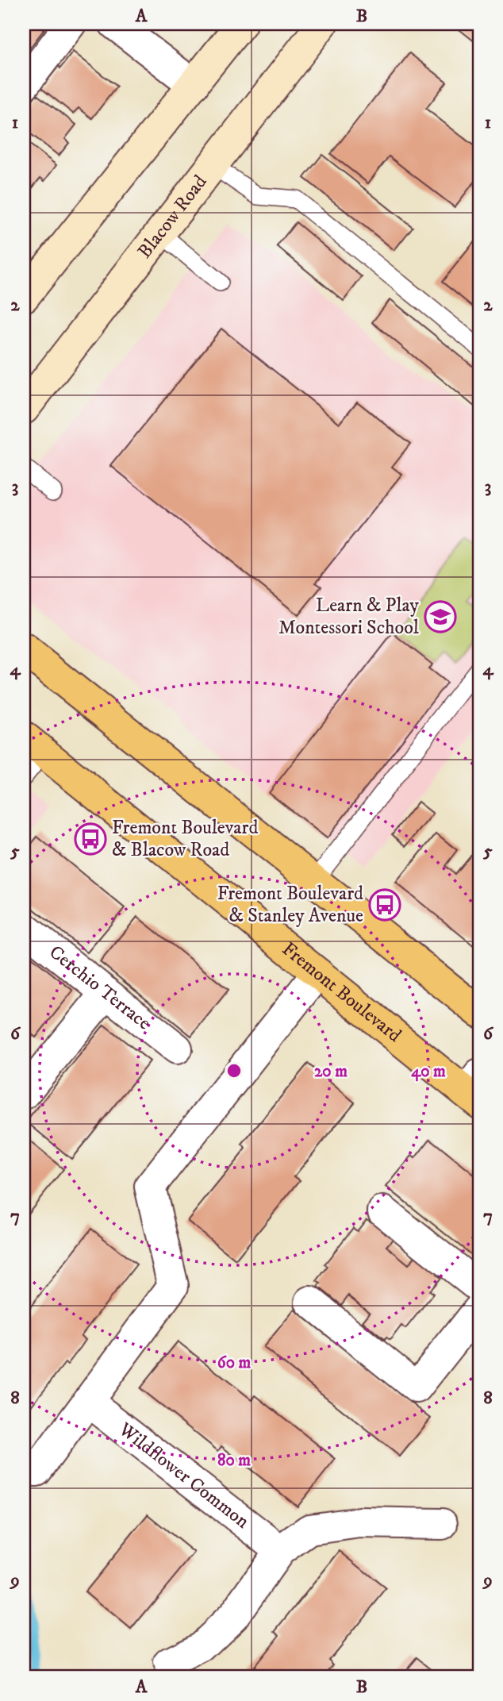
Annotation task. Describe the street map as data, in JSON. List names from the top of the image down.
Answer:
{
  "streets": {
    "main road": ["Blacow Road", "Fremont Boulevard"],
    "street": ["Cerchio Terrace", "Wildflower Common"]
  },
  "places": {
    "school or university": ["Learn & Play Montessori School"],
    "bus stop": ["Fremont Boulevard & Blacow Road", "Fremont Boulevard & Stanley Avenue"]
  },
  "grid": {
    "columns": ["A", "B"],
    "rows": [
      "1",
      "2",
      "3",
      "4",
      "5",
      "6",
      "7",
      "8",
      "9"
    ]
  },
  "rings": [
    "20 m",
    "40 m",
    "60 m",
    "80 m"
  ]
}
